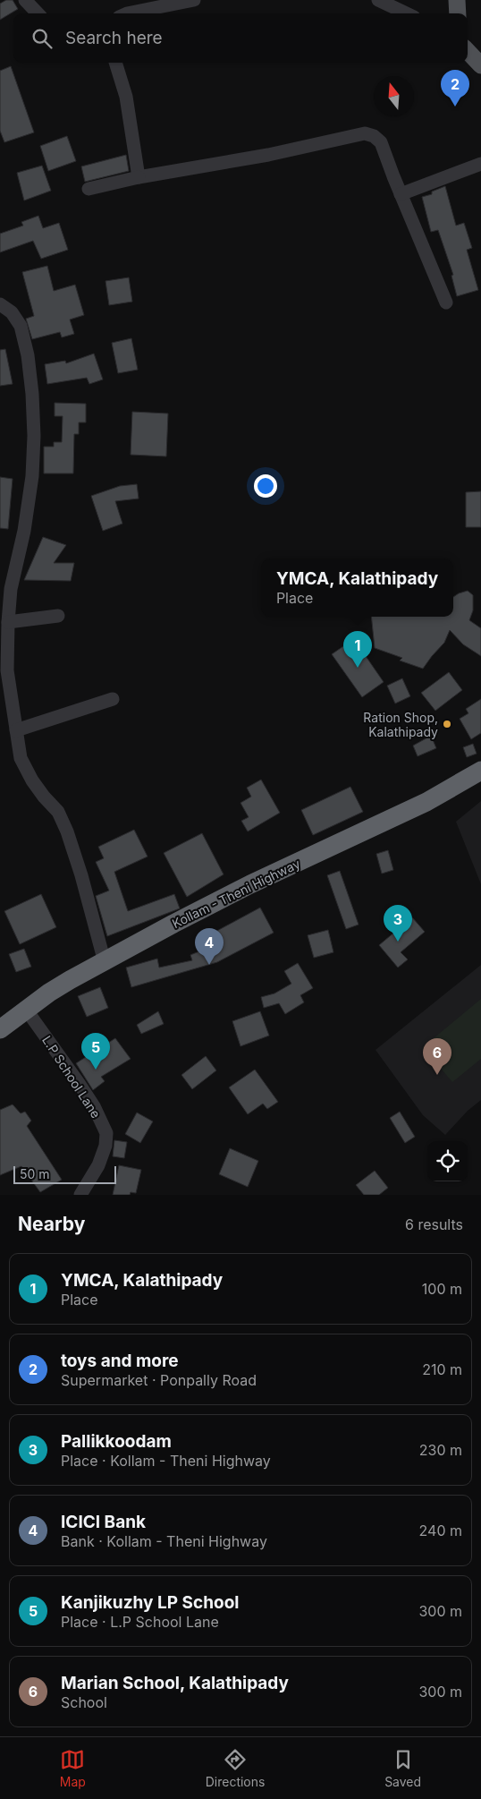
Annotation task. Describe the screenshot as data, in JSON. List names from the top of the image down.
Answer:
{
  "streets": {
    "highway": ["Kollam - Theni Highway"],
    "street": ["L.P School Lane"]
  },
  "crossings": [
    ["Kollam - Theni Highway", "L.P School Lane"]
  ],
  "places": ["Ration Shop, Kalathipady"],
  "scale_bar": "50 m",
  "north": "top",
  "page": {
    "search": "Search here",
    "pins": [
      "2",
      "1",
      "3",
      "4",
      "5",
      "6"
    ],
    "popup": ["YMCA, Kalathipady", "Place"],
    "scale": "50 m",
    "heading": ["Nearby", "6 results"],
    "list": [
      {
        "mark": "1",
        "name": "YMCA, Kalathipady",
        "note": "Place",
        "value": "100 m"
      },
      {
        "mark": "2",
        "name": "toys and more",
        "note": "Supermarket · Ponpally Road",
        "value": "210 m"
      },
      {
        "mark": "3",
        "name": "Pallikkoodam",
        "note": "Place · Kollam - Theni Highway",
        "value": "230 m"
      },
      {
        "mark": "4",
        "name": "ICICI Bank",
        "note": "Bank · Kollam - Theni Highway",
        "value": "240 m"
      },
      {
        "mark": "5",
        "name": "Kanjikuzhy LP School",
        "note": "Place · L.P School Lane",
        "value": "300 m"
      },
      {
        "mark": "6",
        "name": "Marian School, Kalathipady",
        "note": "School",
        "value": "300 m"
      }
    ],
    "nav": ["Map", "Directions", "Saved"]
  }
}
